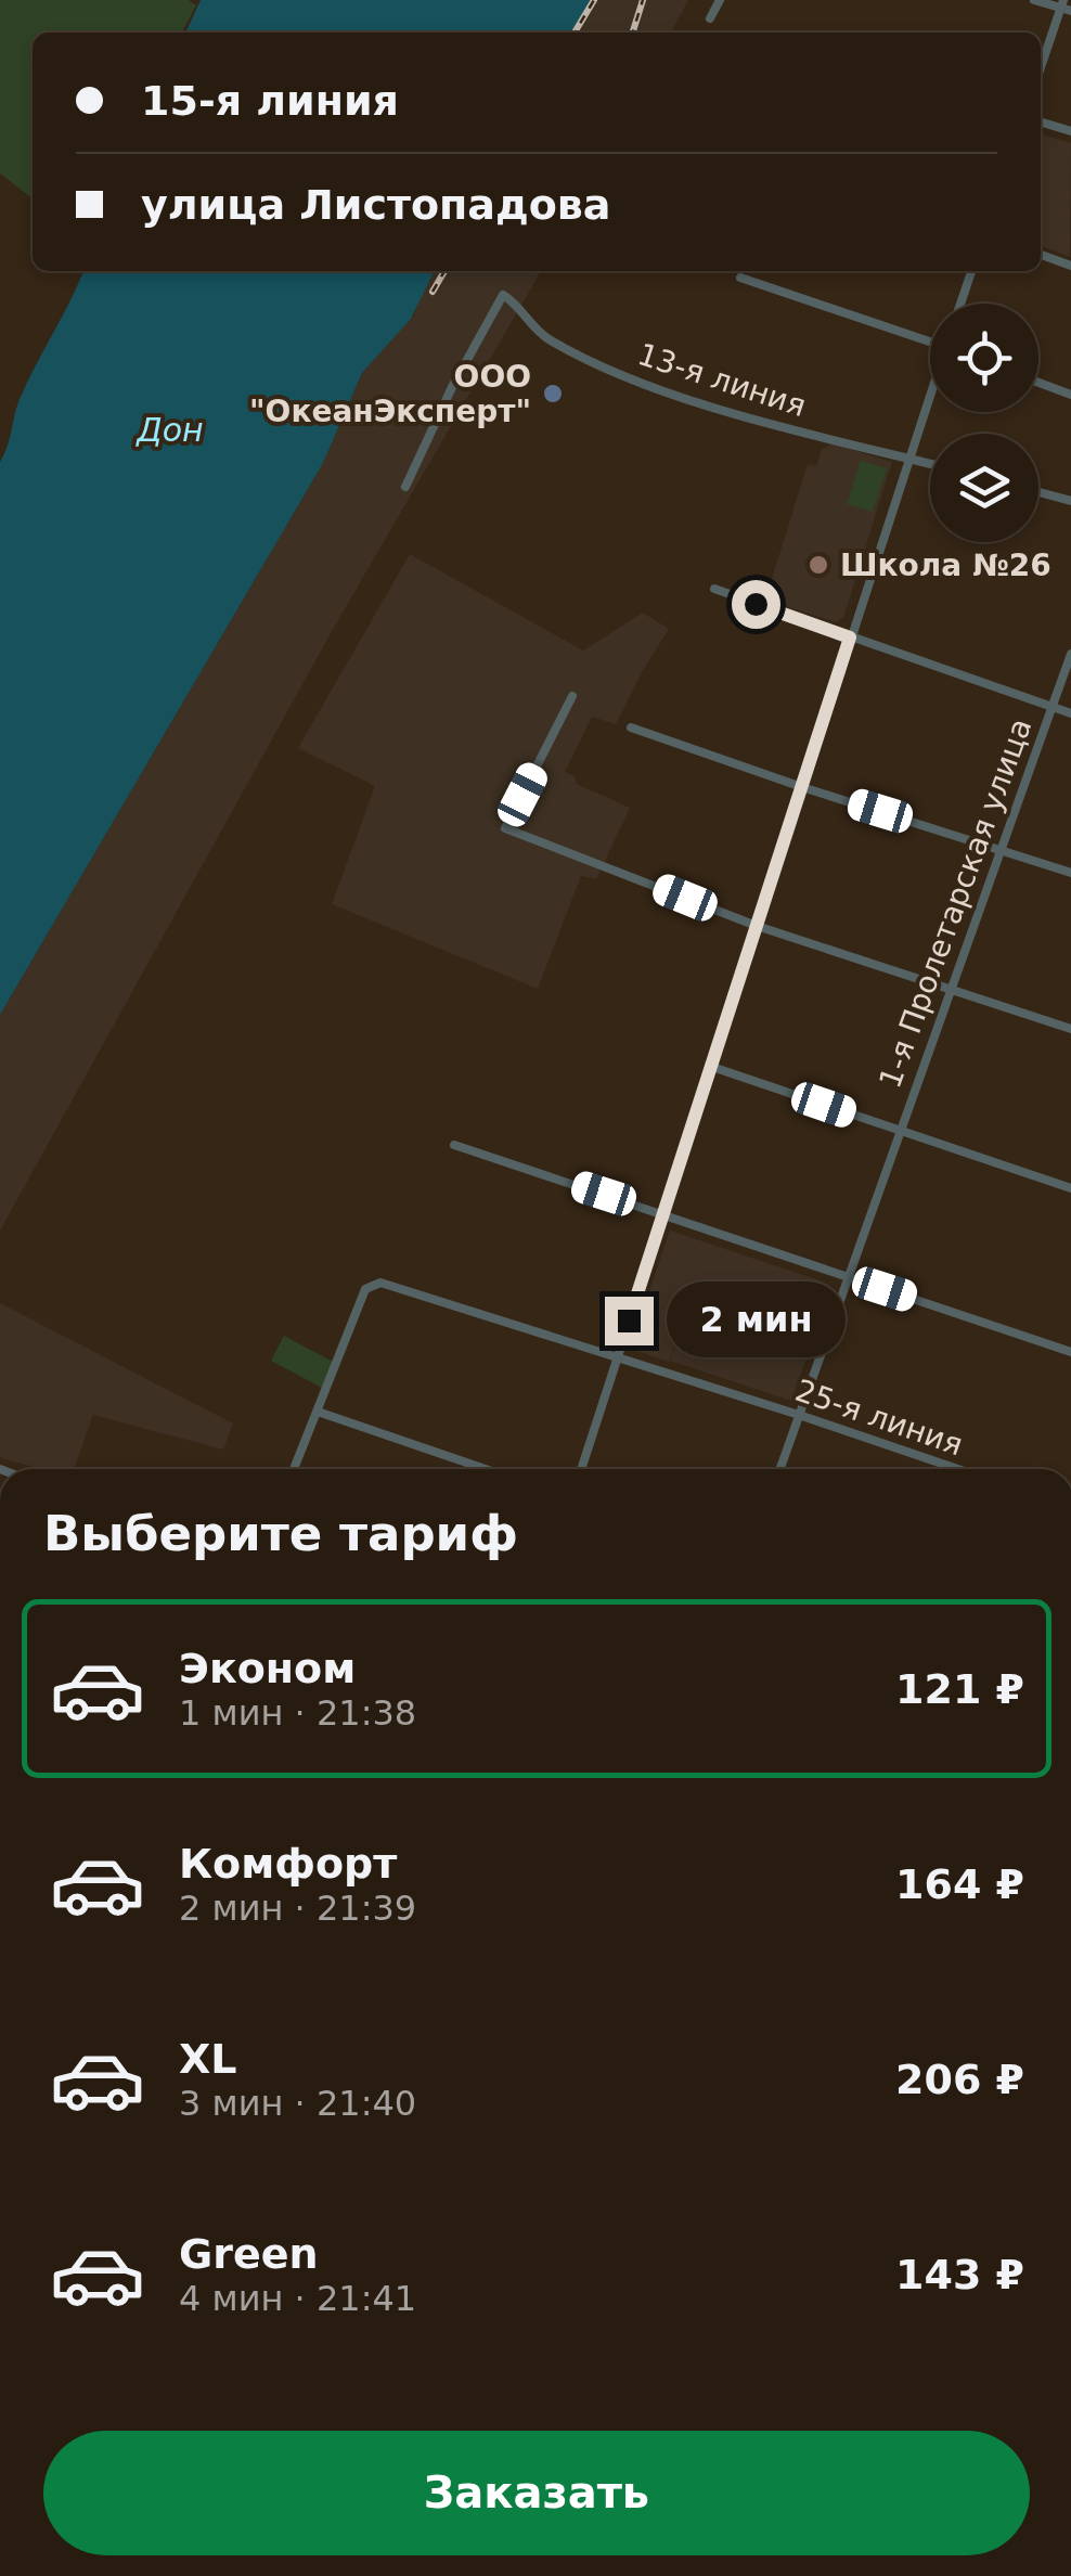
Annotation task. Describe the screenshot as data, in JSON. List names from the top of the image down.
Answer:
{
  "streets": {
    "street": ["13-я линия", "1-я Пролетарская улица", "25-я линия"]
  },
  "crossings": [
    ["1-я Пролетарская улица", "25-я линия"]
  ],
  "water": ["Дон"],
  "places": ["ООО \"ОкеанЭксперт\"", "Школа №26"],
  "page": {
    "banner": ["15-я линия", "улица Листопадова"],
    "bubble": "2 мин",
    "heading": "Выберите тариф",
    "list": [
      {
        "name": "Эконом",
        "note": "1 мин · 21:38",
        "value": "121 ₽"
      },
      {
        "name": "Комфорт",
        "note": "2 мин · 21:39",
        "value": "164 ₽"
      },
      {
        "name": "XL",
        "note": "3 мин · 21:40",
        "value": "206 ₽"
      },
      {
        "name": "Green",
        "note": "4 мин · 21:41",
        "value": "143 ₽"
      }
    ],
    "buttons": "Заказать"
  }
}
